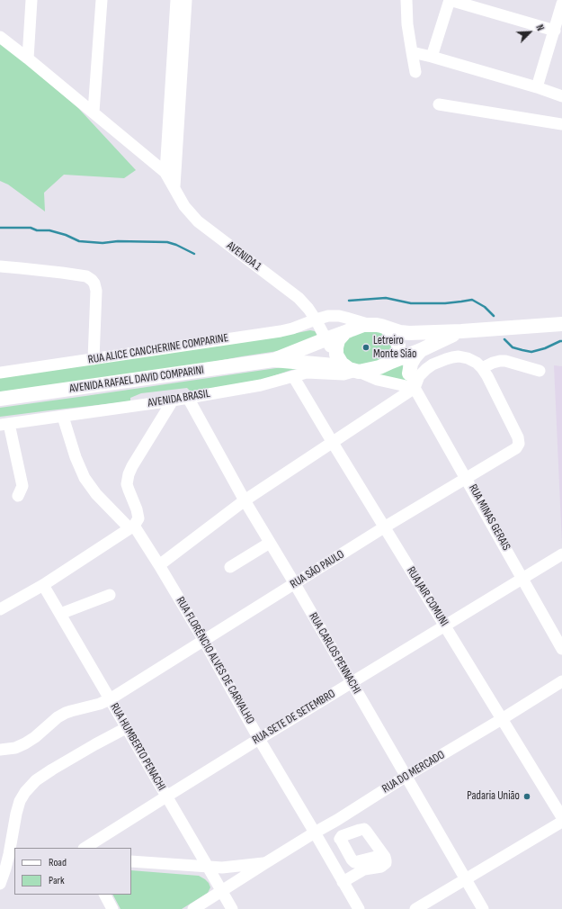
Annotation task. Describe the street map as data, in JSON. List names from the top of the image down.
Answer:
{
  "streets": {
    "main road": ["AVENIDA RAFAEL DAVID COMPARINI"],
    "street": [
      "AVENIDA 1",
      "RUA ALICE CANCHERINE COMPARINE",
      "AVENIDA BRASIL",
      "RUA MINAS GERAIS",
      "RUA SÃO PAULO",
      "RUA JAIR COMUNI",
      "RUA CARLOS PENNACHI",
      "RUA FLORÊNCIO ALVES DE CARVALHO",
      "RUA SETE DE SETEMBRO",
      "RUA HUMBERTO PENACHI",
      "RUA DO MERCADO"
    ]
  },
  "crossings": [
    ["AVENIDA 1", "RUA ALICE CANCHERINE COMPARINE"],
    ["AVENIDA 1", "AVENIDA RAFAEL DAVID COMPARINI"],
    ["AVENIDA 1", "AVENIDA BRASIL"],
    ["AVENIDA 1", "RUA MINAS GERAIS"],
    ["RUA ALICE CANCHERINE COMPARINE", "AVENIDA RAFAEL DAVID COMPARINI"],
    ["RUA ALICE CANCHERINE COMPARINE", "AVENIDA BRASIL"],
    ["RUA ALICE CANCHERINE COMPARINE", "RUA MINAS GERAIS"],
    ["AVENIDA RAFAEL DAVID COMPARINI", "AVENIDA BRASIL"],
    ["AVENIDA RAFAEL DAVID COMPARINI", "RUA MINAS GERAIS"],
    ["AVENIDA BRASIL", "RUA MINAS GERAIS"],
    ["AVENIDA BRASIL", "RUA JAIR COMUNI"],
    ["AVENIDA BRASIL", "RUA CARLOS PENNACHI"],
    ["AVENIDA BRASIL", "RUA FLORÊNCIO ALVES DE CARVALHO"],
    ["RUA MINAS GERAIS", "RUA SÃO PAULO"],
    ["RUA MINAS GERAIS", "RUA SETE DE SETEMBRO"],
    ["RUA SÃO PAULO", "RUA JAIR COMUNI"],
    ["RUA SÃO PAULO", "RUA CARLOS PENNACHI"],
    ["RUA SÃO PAULO", "RUA FLORÊNCIO ALVES DE CARVALHO"],
    ["RUA SÃO PAULO", "RUA HUMBERTO PENACHI"],
    ["RUA JAIR COMUNI", "RUA SETE DE SETEMBRO"],
    ["RUA JAIR COMUNI", "RUA DO MERCADO"],
    ["RUA CARLOS PENNACHI", "RUA SETE DE SETEMBRO"],
    ["RUA CARLOS PENNACHI", "RUA DO MERCADO"],
    ["RUA FLORÊNCIO ALVES DE CARVALHO", "RUA SETE DE SETEMBRO"],
    ["RUA FLORÊNCIO ALVES DE CARVALHO", "RUA DO MERCADO"],
    ["RUA SETE DE SETEMBRO", "RUA HUMBERTO PENACHI"],
    ["RUA HUMBERTO PENACHI", "RUA DO MERCADO"]
  ],
  "places": ["Letreiro Monte Sião", "Padaria União"],
  "legend": ["Road", "Park"],
  "north": "top right"
}
